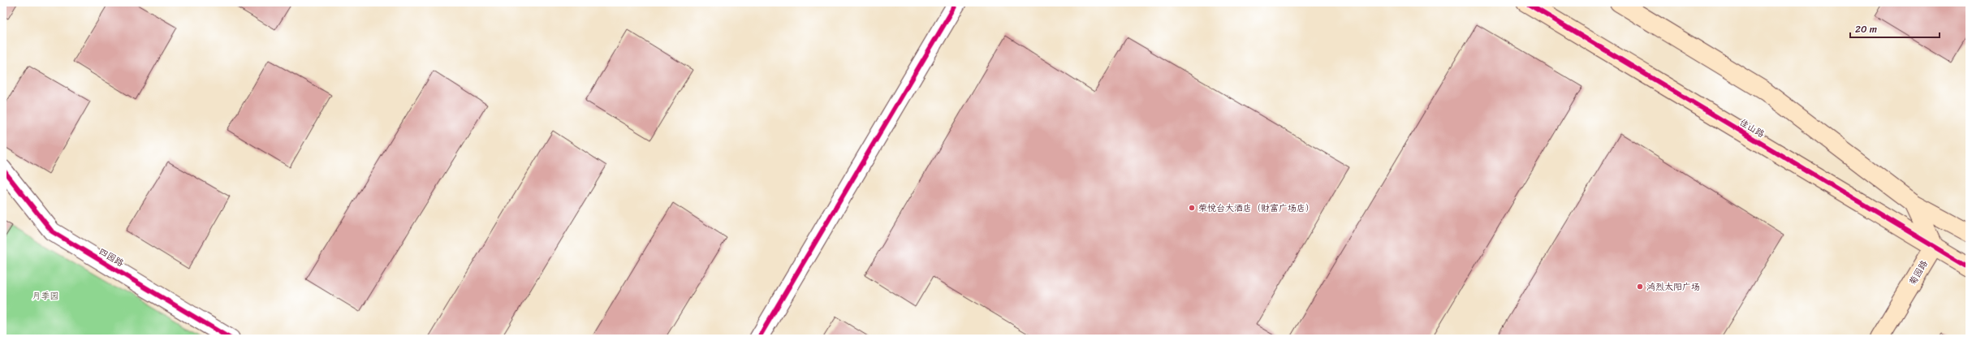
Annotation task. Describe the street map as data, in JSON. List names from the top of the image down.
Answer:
{
  "streets": {
    "street": ["佳山路", "四园路", "菊园路"]
  },
  "crossings": [
    ["佳山路", "菊园路"]
  ],
  "parks": ["月季园"],
  "places": ["荣悦台大酒店（财富广场店）", "鸿烈太阳广场"],
  "scale_bar": "20 m"
}
